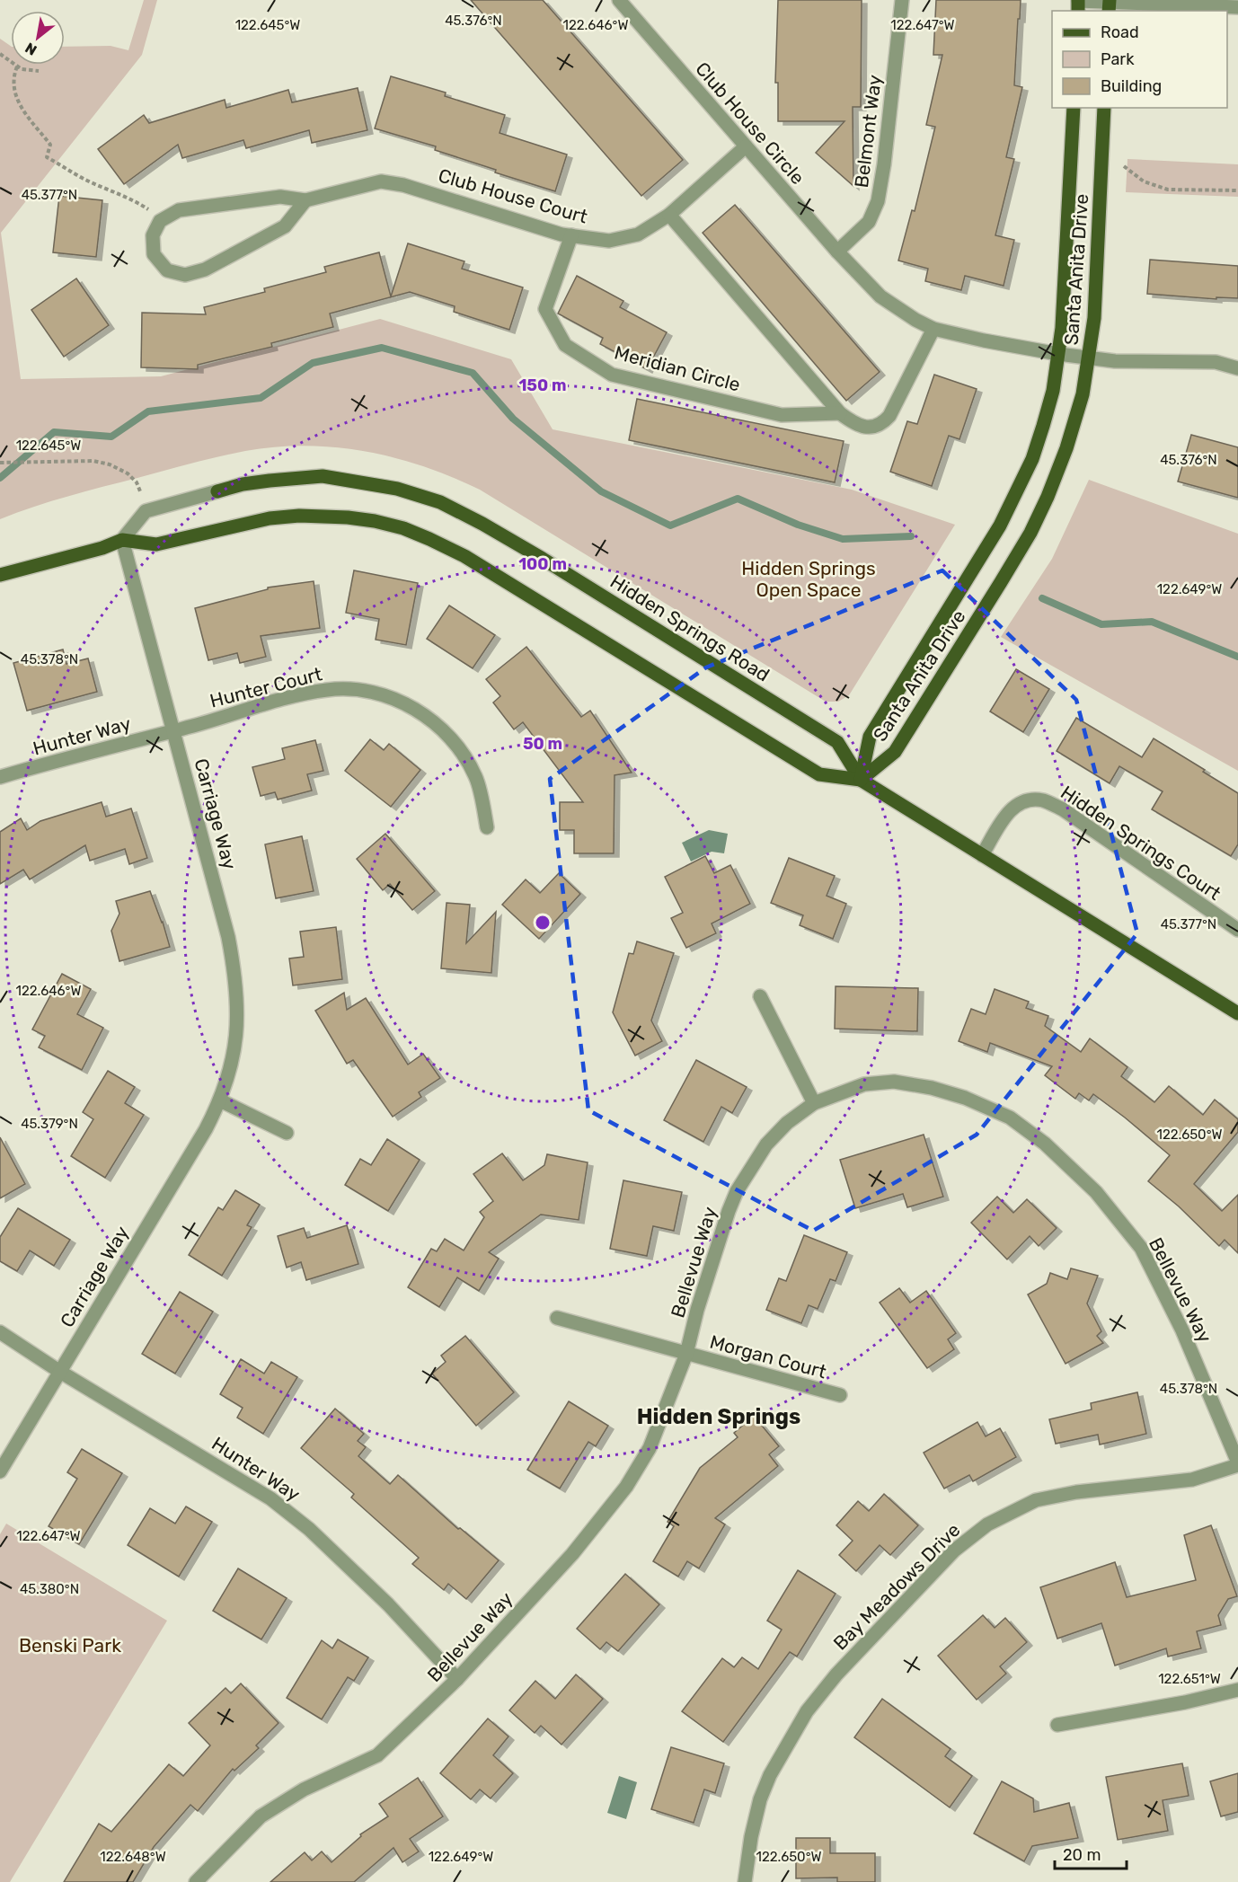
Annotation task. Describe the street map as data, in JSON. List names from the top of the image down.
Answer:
{
  "streets": {
    "main road": ["Santa Anita Drive", "Hidden Springs Road"],
    "street": [
      "Club House Circle",
      "Belmont Way",
      "Club House Court",
      "Meridian Circle",
      "Hunter Court",
      "Hunter Way",
      "Carriage Way",
      "Hidden Springs Court",
      "Bellevue Way",
      "Morgan Court",
      "Bay Meadows Drive"
    ]
  },
  "crossings": [
    ["Club House Circle", "Belmont Way"],
    ["Club House Circle", "Club House Court"],
    ["Club House Circle", "Santa Anita Drive"],
    ["Club House Court", "Meridian Circle"],
    ["Santa Anita Drive", "Hidden Springs Road"],
    ["Hidden Springs Road", "Carriage Way"],
    ["Hidden Springs Road", "Hidden Springs Court"],
    ["Hunter Court", "Hunter Way"],
    ["Hunter Court", "Carriage Way"],
    ["Hunter Way", "Carriage Way"],
    ["Hunter Way", "Bellevue Way"],
    ["Bellevue Way", "Morgan Court"],
    ["Bellevue Way", "Bay Meadows Drive"]
  ],
  "districts": ["Hidden Springs"],
  "parks": ["Hidden Springs Open Space", "Benski Park"],
  "legend": ["Road", "Park", "Building"],
  "scale_bar": "20 m",
  "north": "bottom left",
  "coordinates": [
    "45.376°N",
    "122.645°W",
    "122.646°W",
    "122.647°W",
    "45.377°N",
    "122.649°W",
    "45.378°N",
    "45.379°N",
    "122.650°W",
    "45.380°N",
    "122.651°W",
    "122.648°W"
  ],
  "rings": ["150 m", "100 m", "50 m"]
}
